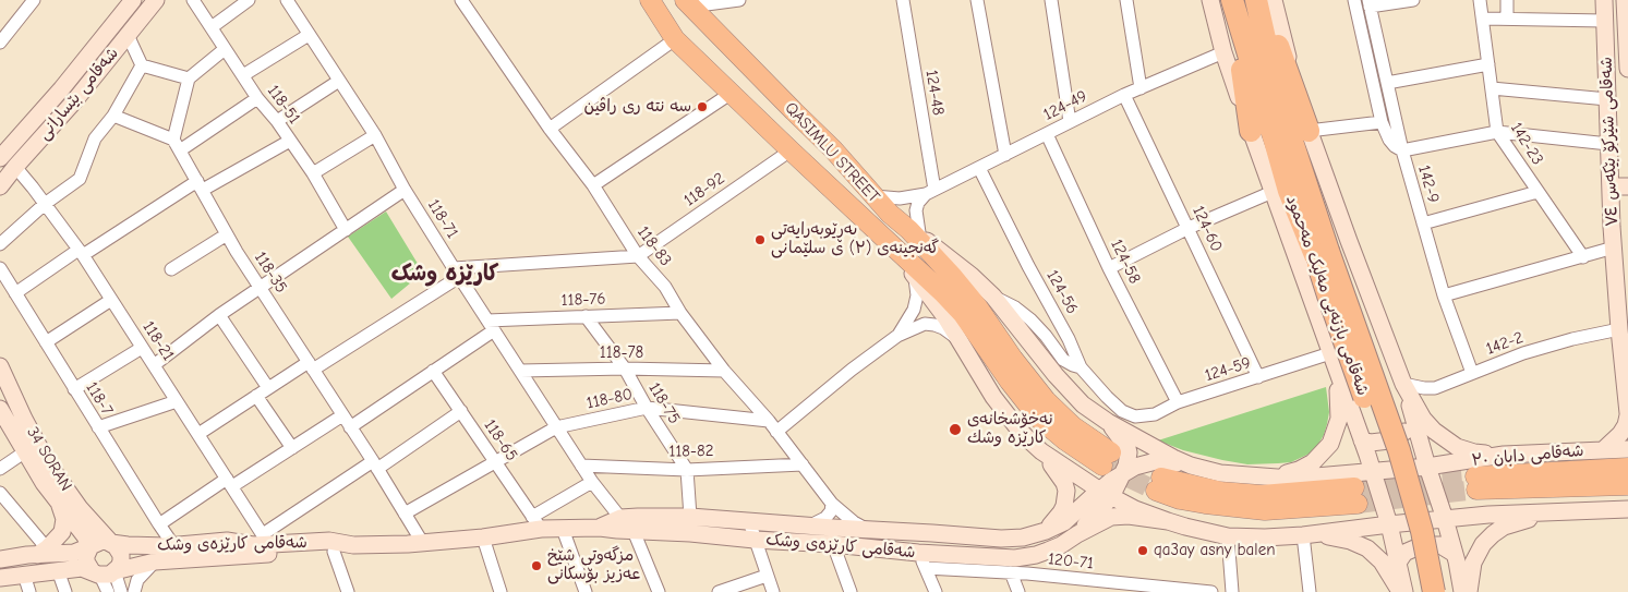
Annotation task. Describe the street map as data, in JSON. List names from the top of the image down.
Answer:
{
  "streets": {
    "highway": ["شەقامی بازنەیی مەلیک مەحمود"],
    "main road": [
      "شەقامی بێسارانی",
      "شەقامی شێرکۆ بێکەس ٧٤",
      "QASIMLU STREET",
      "شەقامی دابان ٣٠",
      "34 SORAN",
      "شەقامی کارێزەی وشک"
    ],
    "street": [
      "124-48",
      "118-51",
      "124-49",
      "142-23",
      "142-9",
      "118-92",
      "118-71",
      "124-60",
      "118-83",
      "124-58",
      "118-35",
      "124-56",
      "118-76",
      "118-21",
      "142-2",
      "118-78",
      "124-59",
      "118-7",
      "118-80",
      "118-75",
      "118-65",
      "118-82",
      "120-71"
    ]
  },
  "crossings": [
    ["124-48", "124-49"],
    ["شەقامی بێسارانی", "118-21"],
    ["124-49", "QASIMLU STREET"],
    ["124-49", "124-60"],
    ["124-49", "124-58"],
    ["124-49", "124-56"],
    ["شەقامی شێرکۆ بێکەس ٧٤", "142-2"],
    ["شەقامی شێرکۆ بێکەس ٧٤", "شەقامی دابان ٣٠"],
    ["QASIMLU STREET", "118-92"],
    ["142-9", "142-2"],
    ["118-92", "118-83"],
    ["118-71", "118-76"],
    ["118-71", "118-78"],
    ["118-71", "118-80"],
    ["118-71", "118-82"],
    ["118-71", "شەقامی کارێزەی وشک"],
    ["124-60", "124-59"],
    ["118-83", "118-76"],
    ["118-83", "118-78"],
    ["118-83", "118-80"],
    ["118-83", "118-82"],
    ["118-83", "شەقامی کارێزەی وشک"],
    ["124-58", "124-59"],
    ["118-35", "118-21"],
    ["118-35", "118-80"],
    ["118-35", "شەقامی کارێزەی وشک"],
    ["124-56", "124-59"],
    ["118-76", "118-75"],
    ["118-78", "118-75"],
    ["118-7", "شەقامی کارێزەی وشک"],
    ["118-80", "118-75"],
    ["118-80", "118-65"],
    ["118-75", "118-82"],
    ["118-75", "شەقامی کارێزەی وشک"],
    ["118-65", "شەقامی کارێزەی وشک"],
    ["34 SORAN", "شەقامی کارێزەی وشک"],
    ["شەقامی کارێزەی وشک", "120-71"]
  ],
  "districts": ["کارێزە وشک"],
  "places": [
    "سه نته رى راڤين",
    "بەڕێوبەرایەتی گەنجینەی (۲) ی سلێمانی",
    "نەخۆشخانەی کارێزە وشك",
    "qa3ay asny balen",
    "مزگەوتی شێخ عەزیز بۆسکانی"
  ]
}
